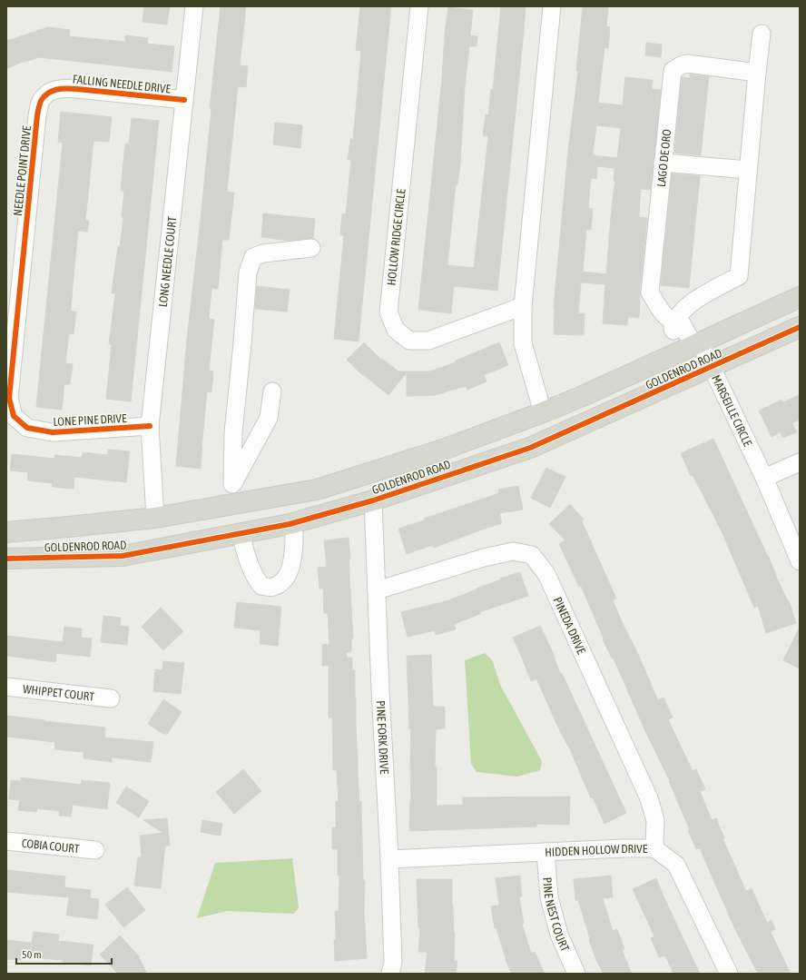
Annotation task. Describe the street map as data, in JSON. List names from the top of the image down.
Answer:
{
  "streets": {
    "main road": ["GOLDENROD ROAD"],
    "street": [
      "FALLING NEEDLE DRIVE",
      "LAGO DE ORO",
      "NEEDLE POINT DRIVE",
      "HOLLOW RIDGE CIRCLE",
      "LONG NEEDLE COURT",
      "MARSEILLE CIRCLE",
      "LONE PINE DRIVE",
      "PINEDA DRIVE",
      "WHIPPET COURT",
      "PINE FORK DRIVE",
      "COBIA COURT",
      "HIDDEN HOLLOW DRIVE",
      "PINE NEST COURT"
    ]
  },
  "crossings": [
    ["FALLING NEEDLE DRIVE", "NEEDLE POINT DRIVE"],
    ["FALLING NEEDLE DRIVE", "LONG NEEDLE COURT"],
    ["LAGO DE ORO", "GOLDENROD ROAD"],
    ["LAGO DE ORO", "MARSEILLE CIRCLE"],
    ["NEEDLE POINT DRIVE", "LONE PINE DRIVE"],
    ["LONG NEEDLE COURT", "GOLDENROD ROAD"],
    ["LONG NEEDLE COURT", "LONE PINE DRIVE"],
    ["GOLDENROD ROAD", "MARSEILLE CIRCLE"],
    ["GOLDENROD ROAD", "PINE FORK DRIVE"],
    ["PINEDA DRIVE", "PINE FORK DRIVE"],
    ["PINEDA DRIVE", "HIDDEN HOLLOW DRIVE"],
    ["PINE FORK DRIVE", "HIDDEN HOLLOW DRIVE"],
    ["HIDDEN HOLLOW DRIVE", "PINE NEST COURT"]
  ],
  "scale_bar": "50 m"
}
